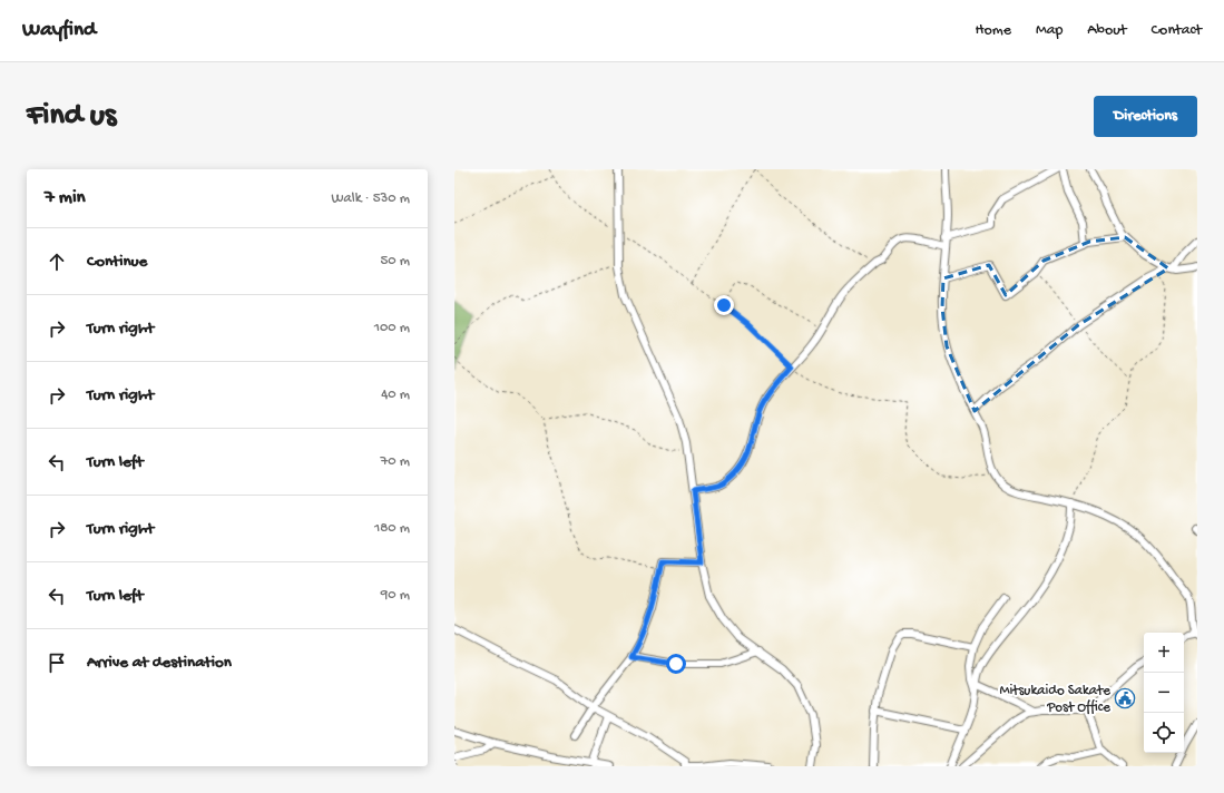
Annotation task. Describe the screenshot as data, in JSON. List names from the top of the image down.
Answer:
{
  "places": {
    "public building": ["Mitsukaido Sakate Post Office"]
  },
  "page": {
    "header": "Wayfind",
    "nav": [
      "Home",
      "Map",
      "About",
      "Contact"
    ],
    "buttons": "Directions",
    "title": "Find us",
    "heading": ["7 min", "Walk · 530 m"],
    "list": [
      ["Continue", "50 m"],
      ["Turn right", "100 m"],
      ["Turn right", "40 m"],
      ["Turn left", "70 m"],
      ["Turn right", "180 m"],
      ["Turn left", "90 m"],
      "Arrive at destination"
    ],
    "map_buttons": ["+", "−"]
  }
}
